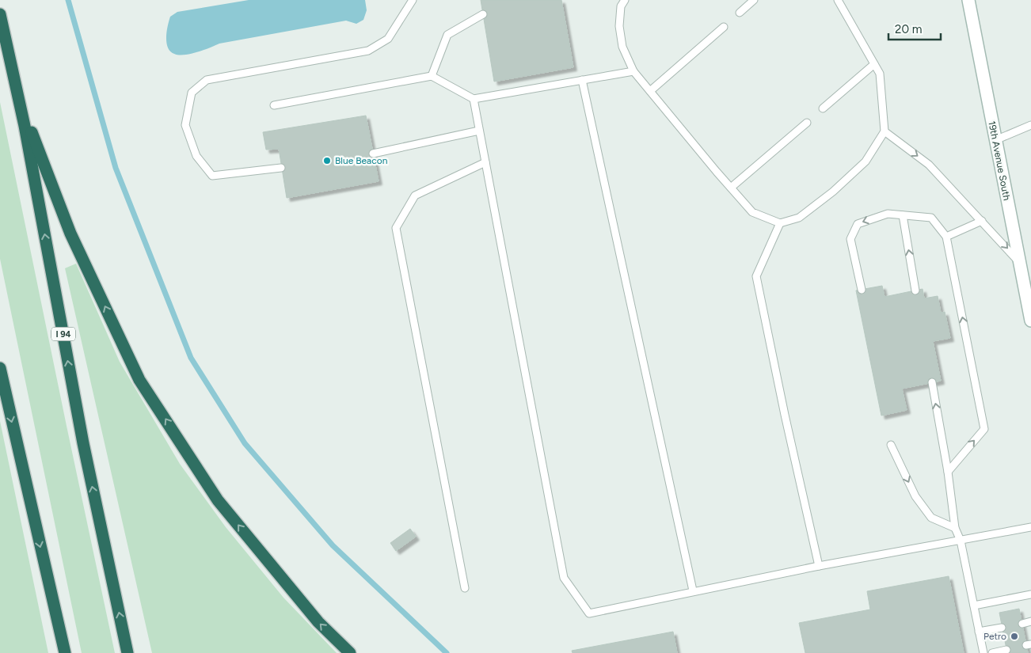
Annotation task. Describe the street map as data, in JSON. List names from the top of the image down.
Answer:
{
  "streets": {
    "highway": ["I 94"],
    "street": ["19th Avenue South"]
  },
  "places": ["Blue Beacon", "Petro"],
  "scale_bar": "20 m"
}
